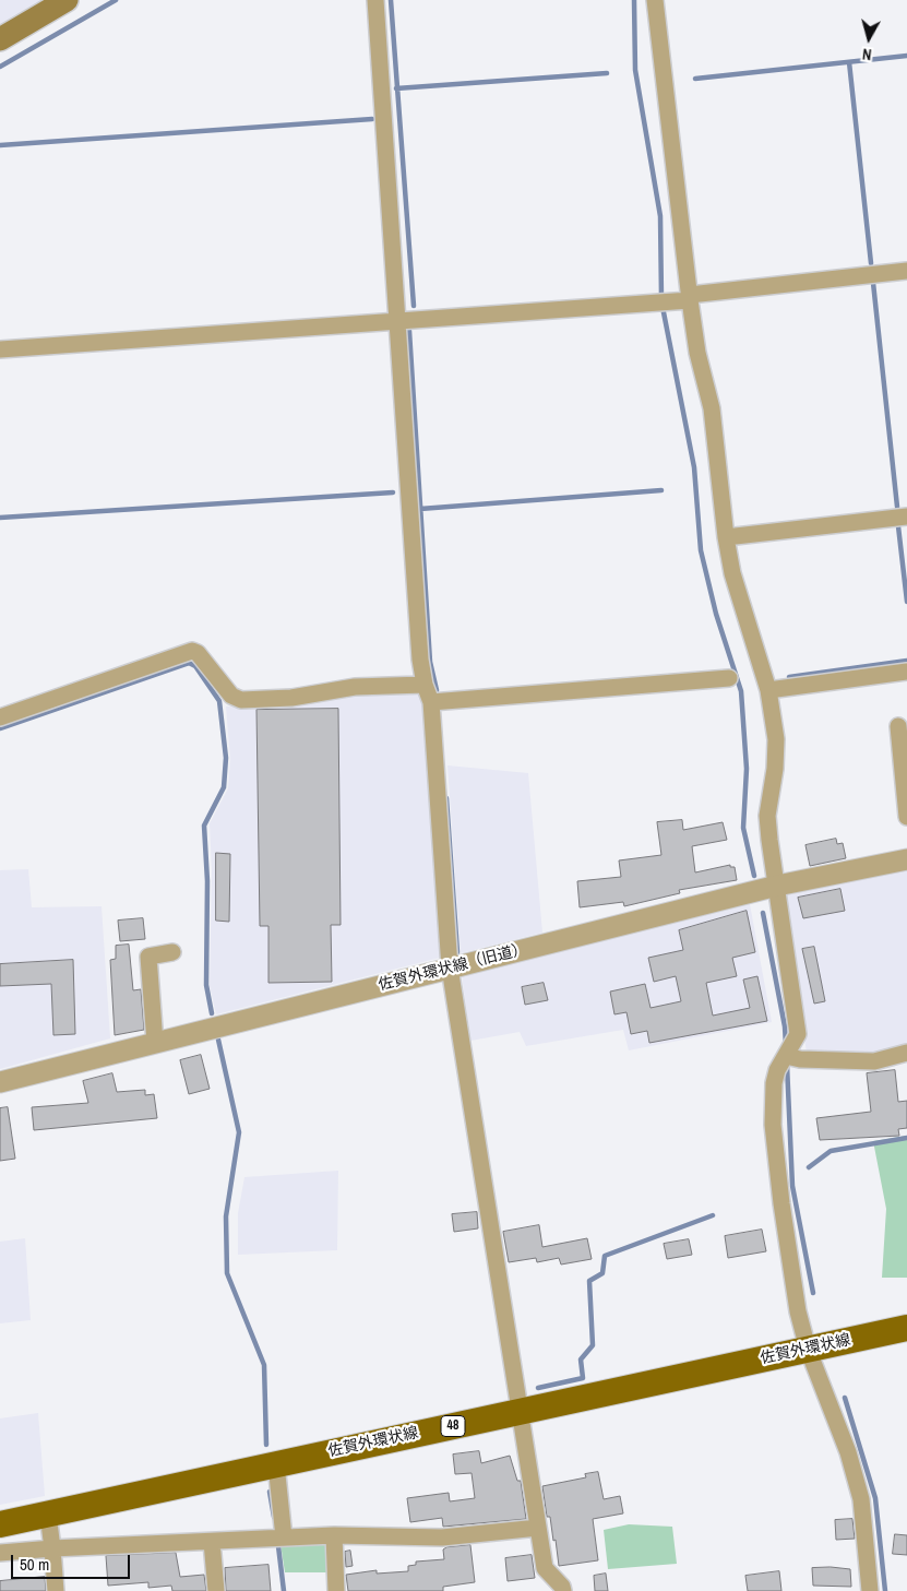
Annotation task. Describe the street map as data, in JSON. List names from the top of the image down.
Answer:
{
  "streets": {
    "main road": ["佐賀外環状線", "48"],
    "street": ["佐賀外環状線（旧道）"]
  },
  "scale_bar": "50 m",
  "north": "bottom"
}
